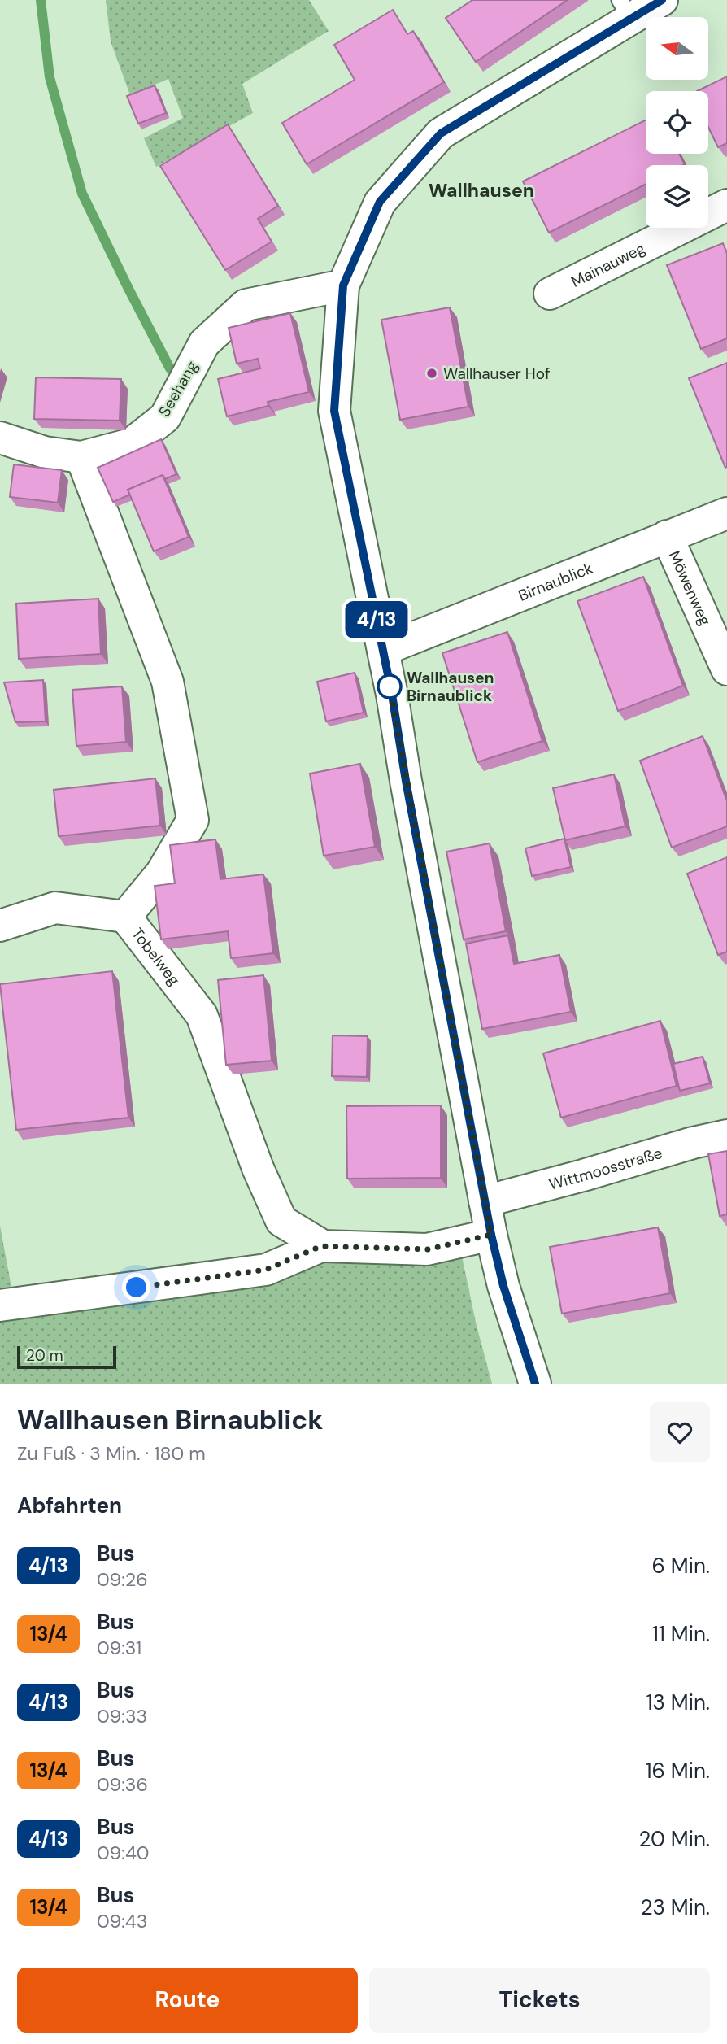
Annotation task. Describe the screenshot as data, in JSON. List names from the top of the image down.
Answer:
{
  "streets": {
    "street": [
      "Mainauweg",
      "Seehang",
      "Birnaublick",
      "Möwenweg",
      "Tobelweg",
      "Wittmoosstraße"
    ]
  },
  "crossings": [
    ["Seehang", "Tobelweg"],
    ["Birnaublick", "Möwenweg"]
  ],
  "districts": ["Wallhausen"],
  "places": ["Wallhauser Hof", "Wallhausen Birnaublick"],
  "lines": ["bus line 4/13"],
  "scale_bar": "20 m",
  "north": "left",
  "page": {
    "on_map": "4/13",
    "scale": "20 m",
    "heading": [
      ["Wallhausen Birnaublick", "Zu Fuß · 3 Min. · 180 m"],
      "Abfahrten"
    ],
    "list": [
      {
        "mark": "4/13",
        "name": "Bus",
        "note": "09:26",
        "value": "6 Min."
      },
      {
        "mark": "13/4",
        "name": "Bus",
        "note": "09:31",
        "value": "11 Min."
      },
      {
        "mark": "4/13",
        "name": "Bus",
        "note": "09:33",
        "value": "13 Min."
      },
      {
        "mark": "13/4",
        "name": "Bus",
        "note": "09:36",
        "value": "16 Min."
      },
      {
        "mark": "4/13",
        "name": "Bus",
        "note": "09:40",
        "value": "20 Min."
      },
      {
        "mark": "13/4",
        "name": "Bus",
        "note": "09:43",
        "value": "23 Min."
      }
    ],
    "buttons": ["Route", "Tickets"]
  }
}
